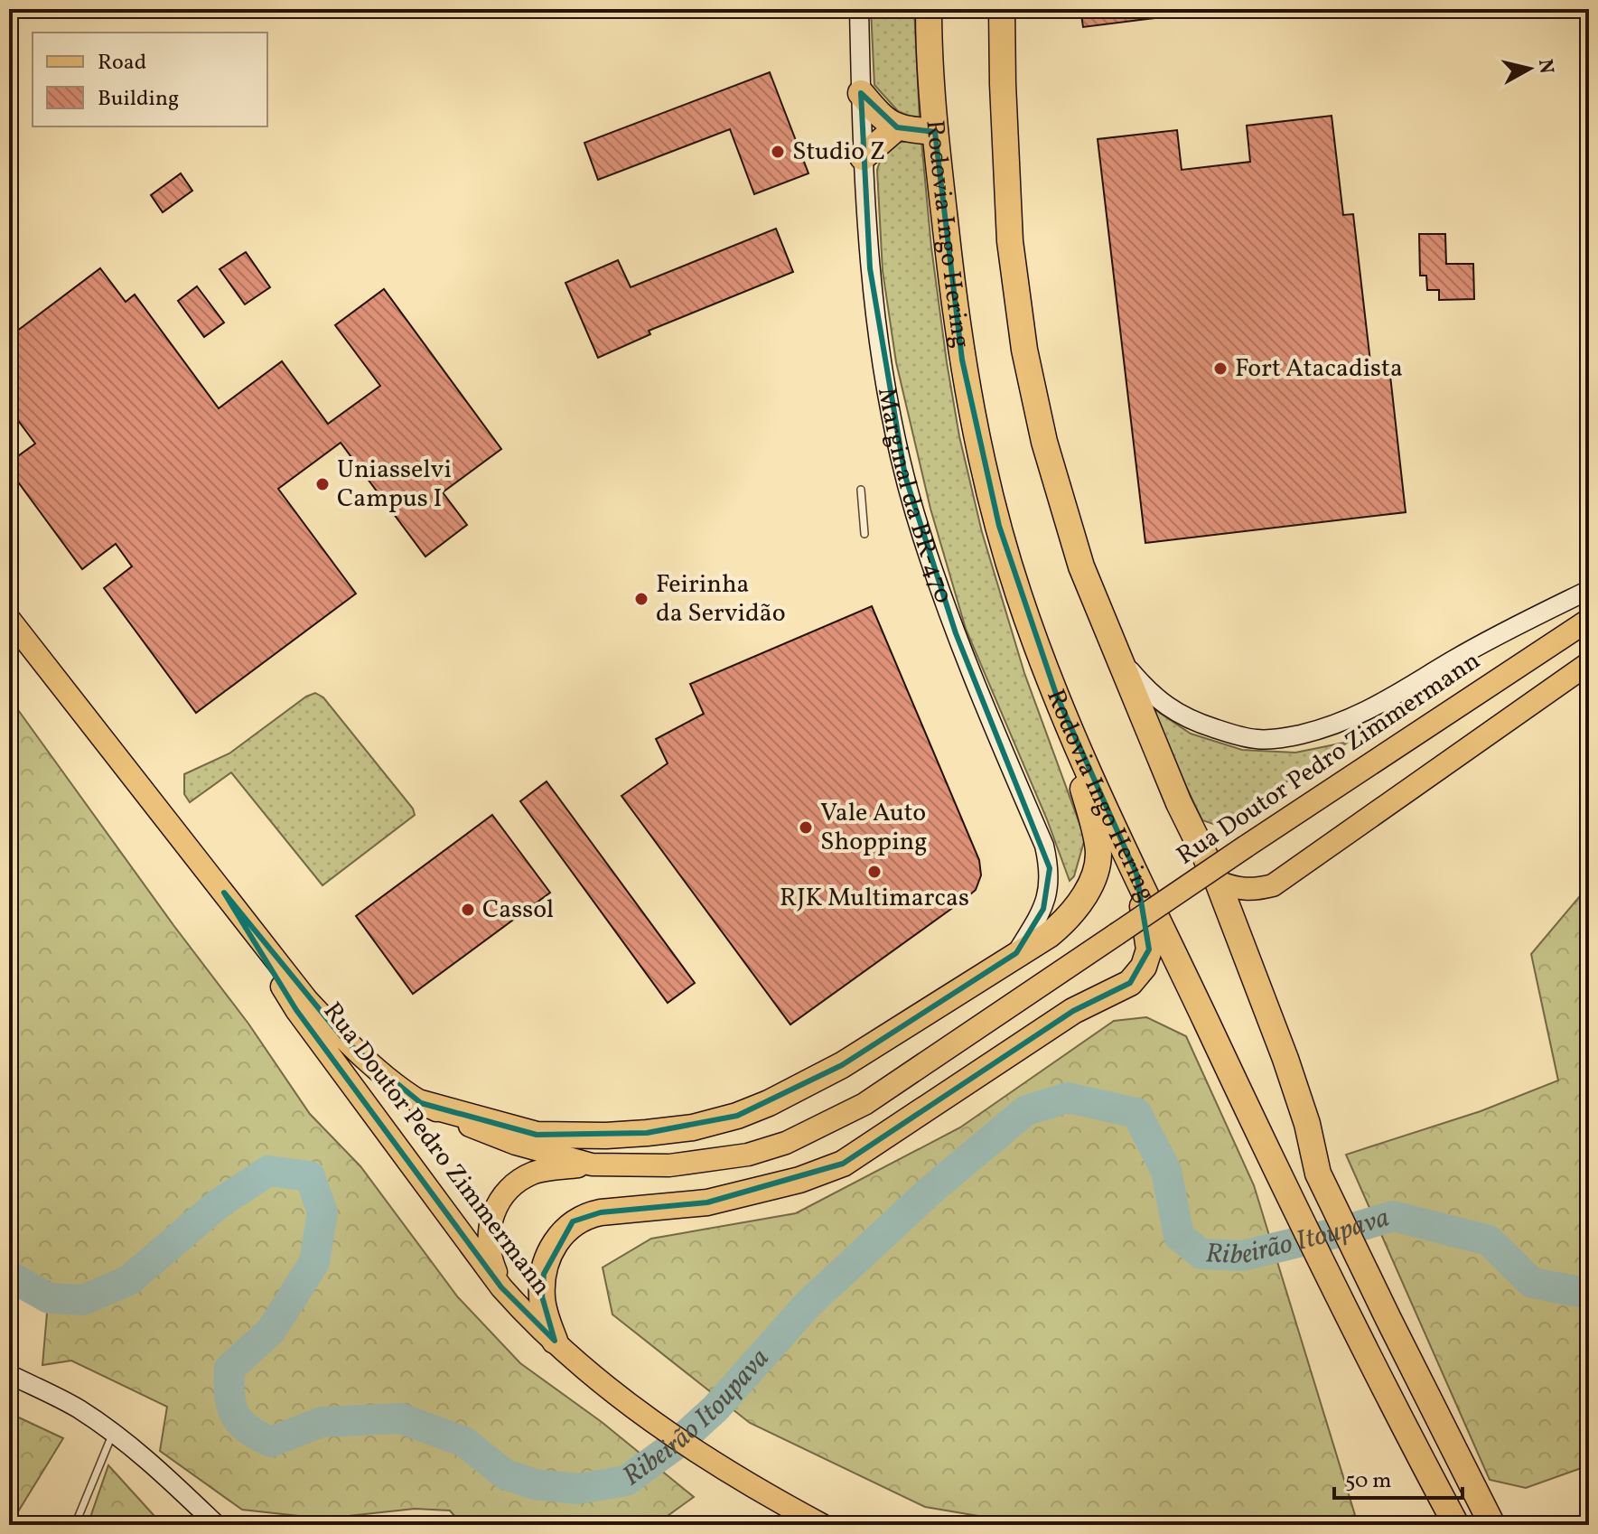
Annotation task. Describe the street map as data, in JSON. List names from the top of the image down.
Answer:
{
  "streets": {
    "highway": ["Rodovia Ingo Hering"],
    "main road": ["Rua Doutor Pedro Zimmermann"],
    "street": ["Marginal da BR-470"]
  },
  "water": ["Ribeirão Itoupava"],
  "places": [
    "Studio Z",
    "Fort Atacadista",
    "Uniasselvi Campus I",
    "Feirinha da Servidão",
    "Vale Auto Shopping",
    "RJK Multimarcas",
    "Cassol"
  ],
  "legend": ["Road", "Building"],
  "scale_bar": "50 m",
  "north": "right"
}
